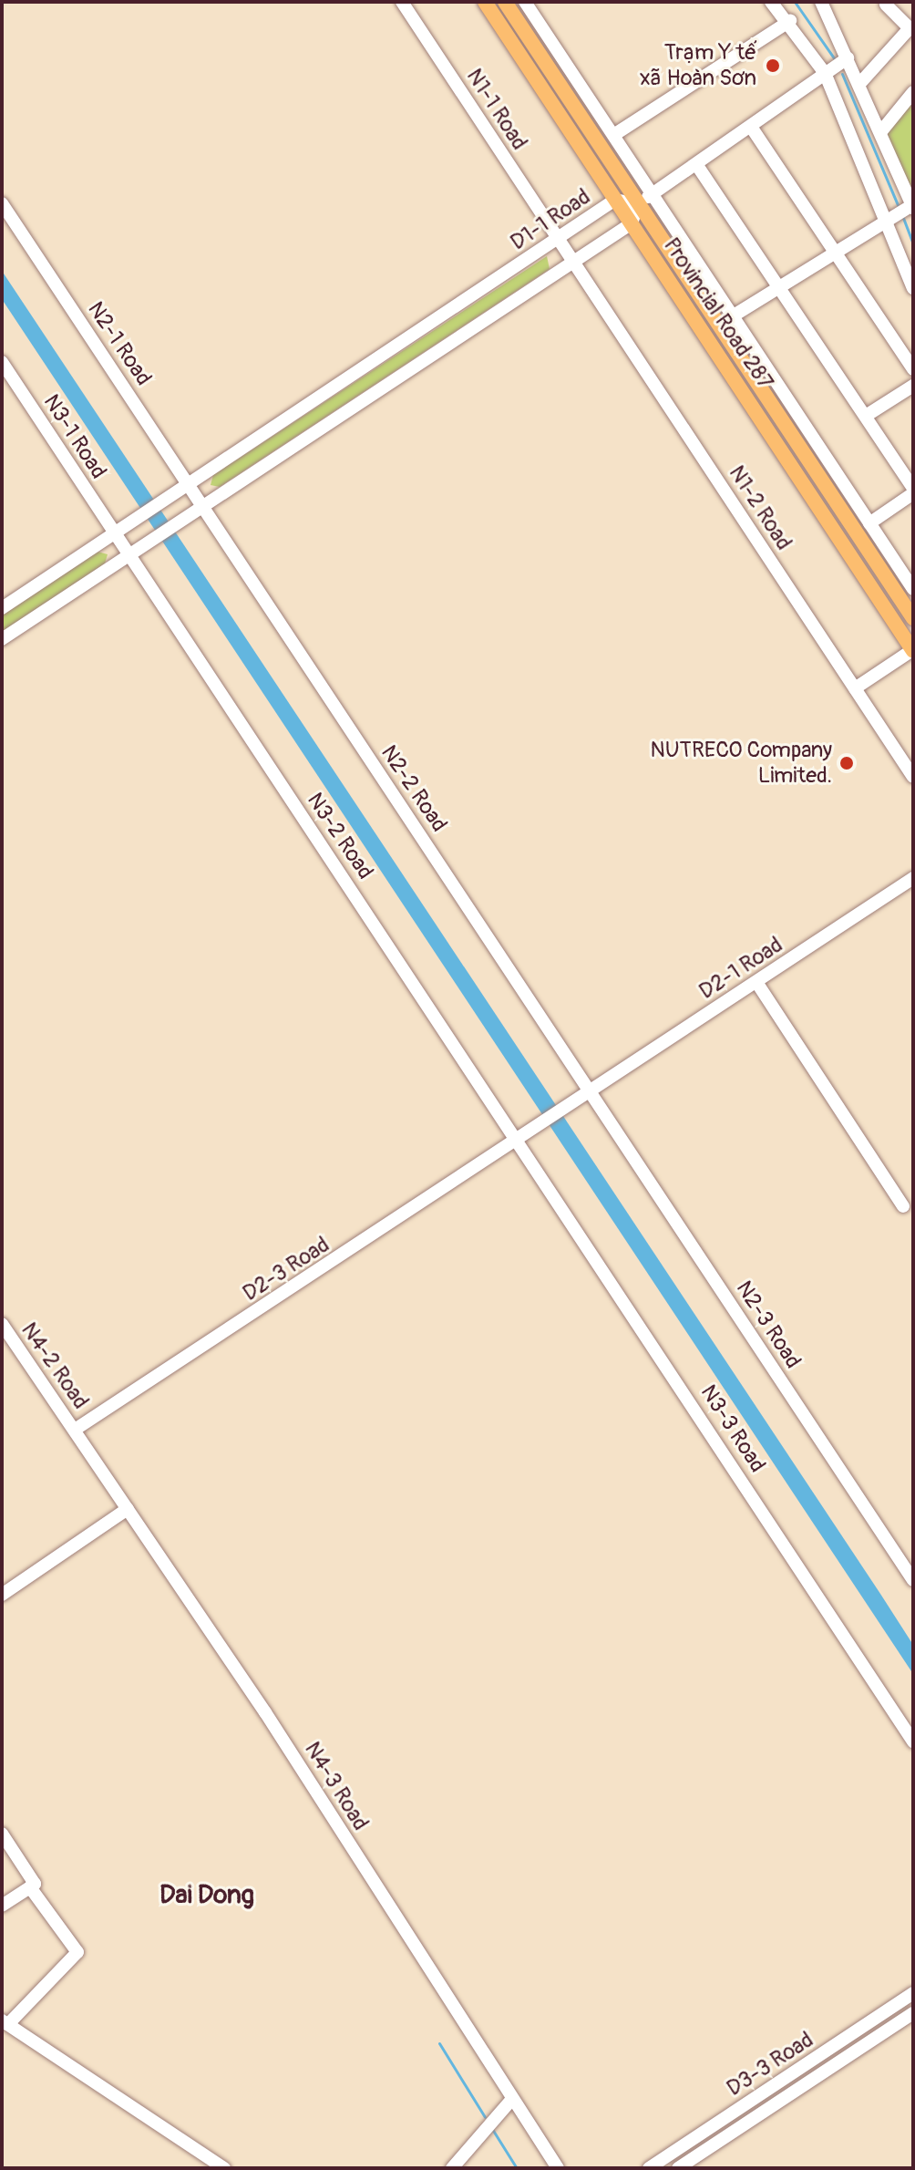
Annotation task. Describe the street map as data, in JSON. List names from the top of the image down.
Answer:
{
  "streets": {
    "main road": ["Provincial Road 287"],
    "street": [
      "N1-1 Road",
      "D1-1 Road",
      "N2-1 Road",
      "N3-1 Road",
      "N1-2 Road",
      "N2-2 Road",
      "N3-2 Road",
      "D2-1 Road",
      "D2-3 Road",
      "N2-3 Road",
      "N4-2 Road",
      "N3-3 Road",
      "N4-3 Road",
      "D3-3 Road"
    ]
  },
  "crossings": [
    ["N1-1 Road", "D1-1 Road"],
    ["N1-1 Road", "N1-2 Road"],
    ["D1-1 Road", "Provincial Road 287"],
    ["D1-1 Road", "N2-1 Road"],
    ["D1-1 Road", "N3-1 Road"],
    ["N2-1 Road", "N2-2 Road"],
    ["N3-1 Road", "N3-2 Road"],
    ["N2-2 Road", "D2-1 Road"],
    ["N2-2 Road", "N2-3 Road"],
    ["N3-2 Road", "D2-1 Road"],
    ["N3-2 Road", "D2-3 Road"],
    ["N3-2 Road", "N3-3 Road"],
    ["D2-1 Road", "D2-3 Road"],
    ["D2-1 Road", "N2-3 Road"],
    ["D2-1 Road", "N3-3 Road"],
    ["D2-3 Road", "N4-2 Road"],
    ["D2-3 Road", "N3-3 Road"],
    ["D2-3 Road", "N4-3 Road"],
    ["N4-2 Road", "N4-3 Road"]
  ],
  "districts": ["Dai Dong"],
  "places": ["Trạm Y tế xã Hoàn Sơn", "NUTRECO Company Limited."]
}
